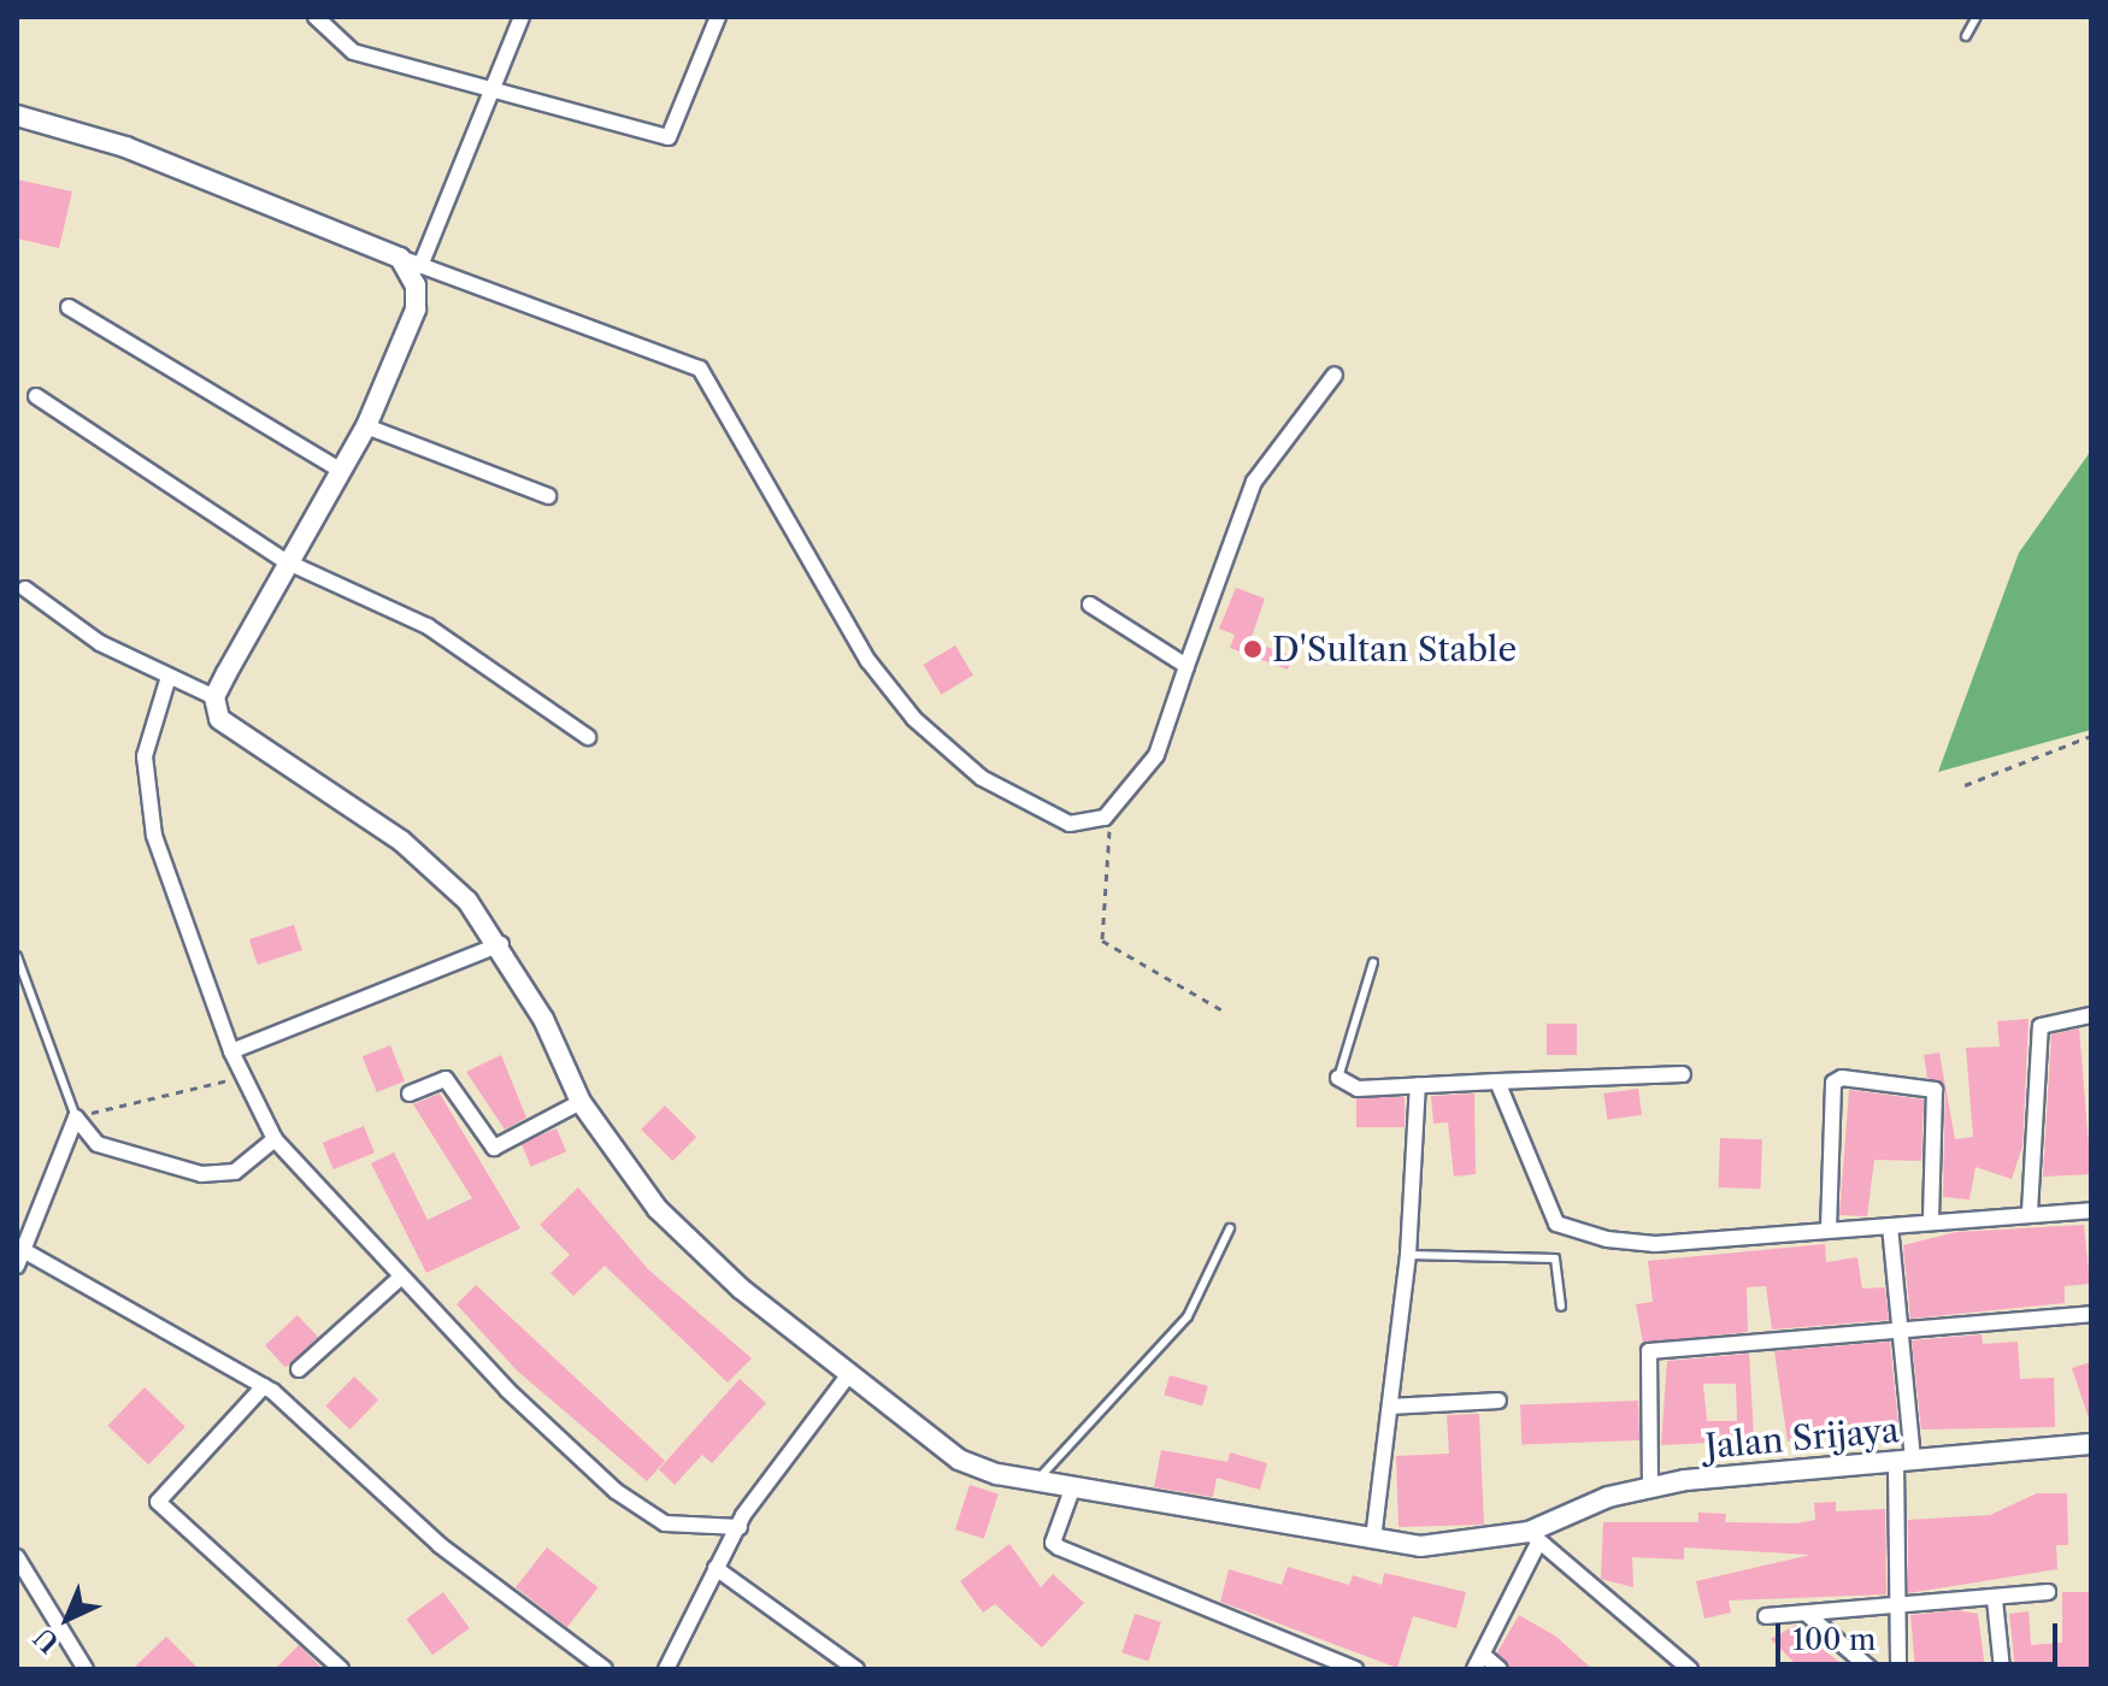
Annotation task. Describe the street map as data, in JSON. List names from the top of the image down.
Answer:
{
  "streets": {
    "street": ["Jalan Srijaya"]
  },
  "places": ["D'Sultan Stable"],
  "scale_bar": "100 m",
  "north": "bottom left"
}
